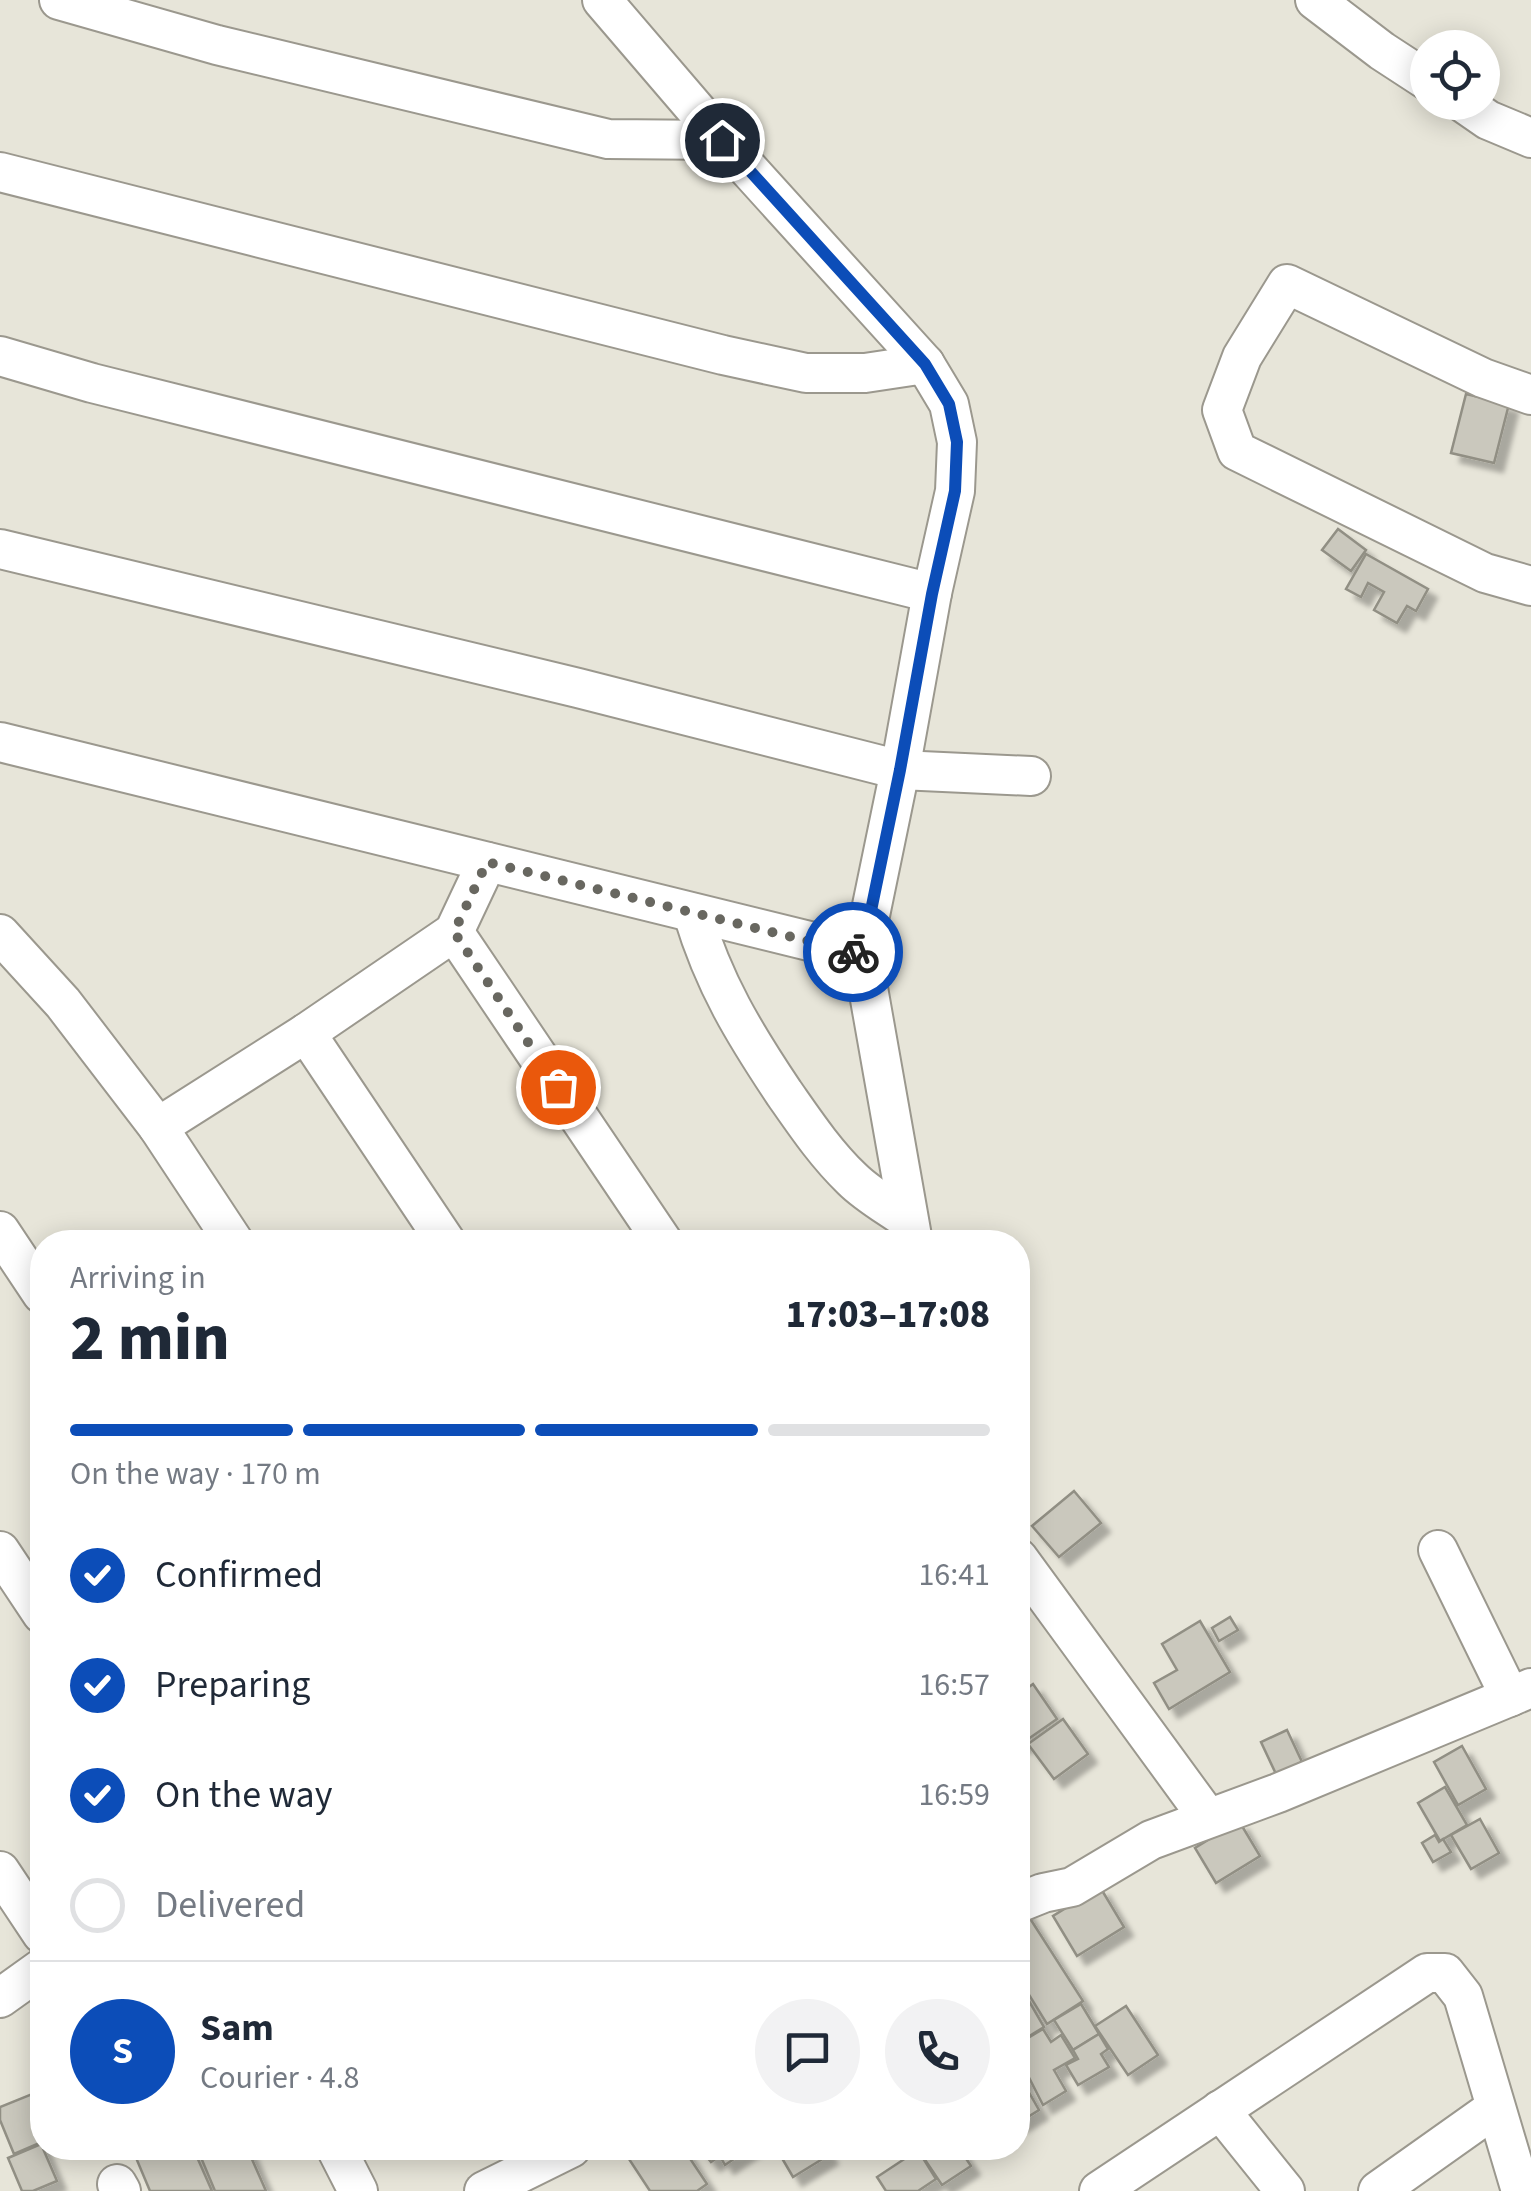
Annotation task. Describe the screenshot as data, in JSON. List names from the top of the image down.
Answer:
{
  "page": {
    "heading": ["2 min", "Arriving in", "17:03–17:08"],
    "panel": ["Sam", "Courier · 4.8"],
    "bar": "On the way · 170 m",
    "list": [
      ["Confirmed", "16:41"],
      ["Preparing", "16:57"],
      ["On the way", "16:59"],
      "Delivered"
    ],
    "round": "S"
  }
}
